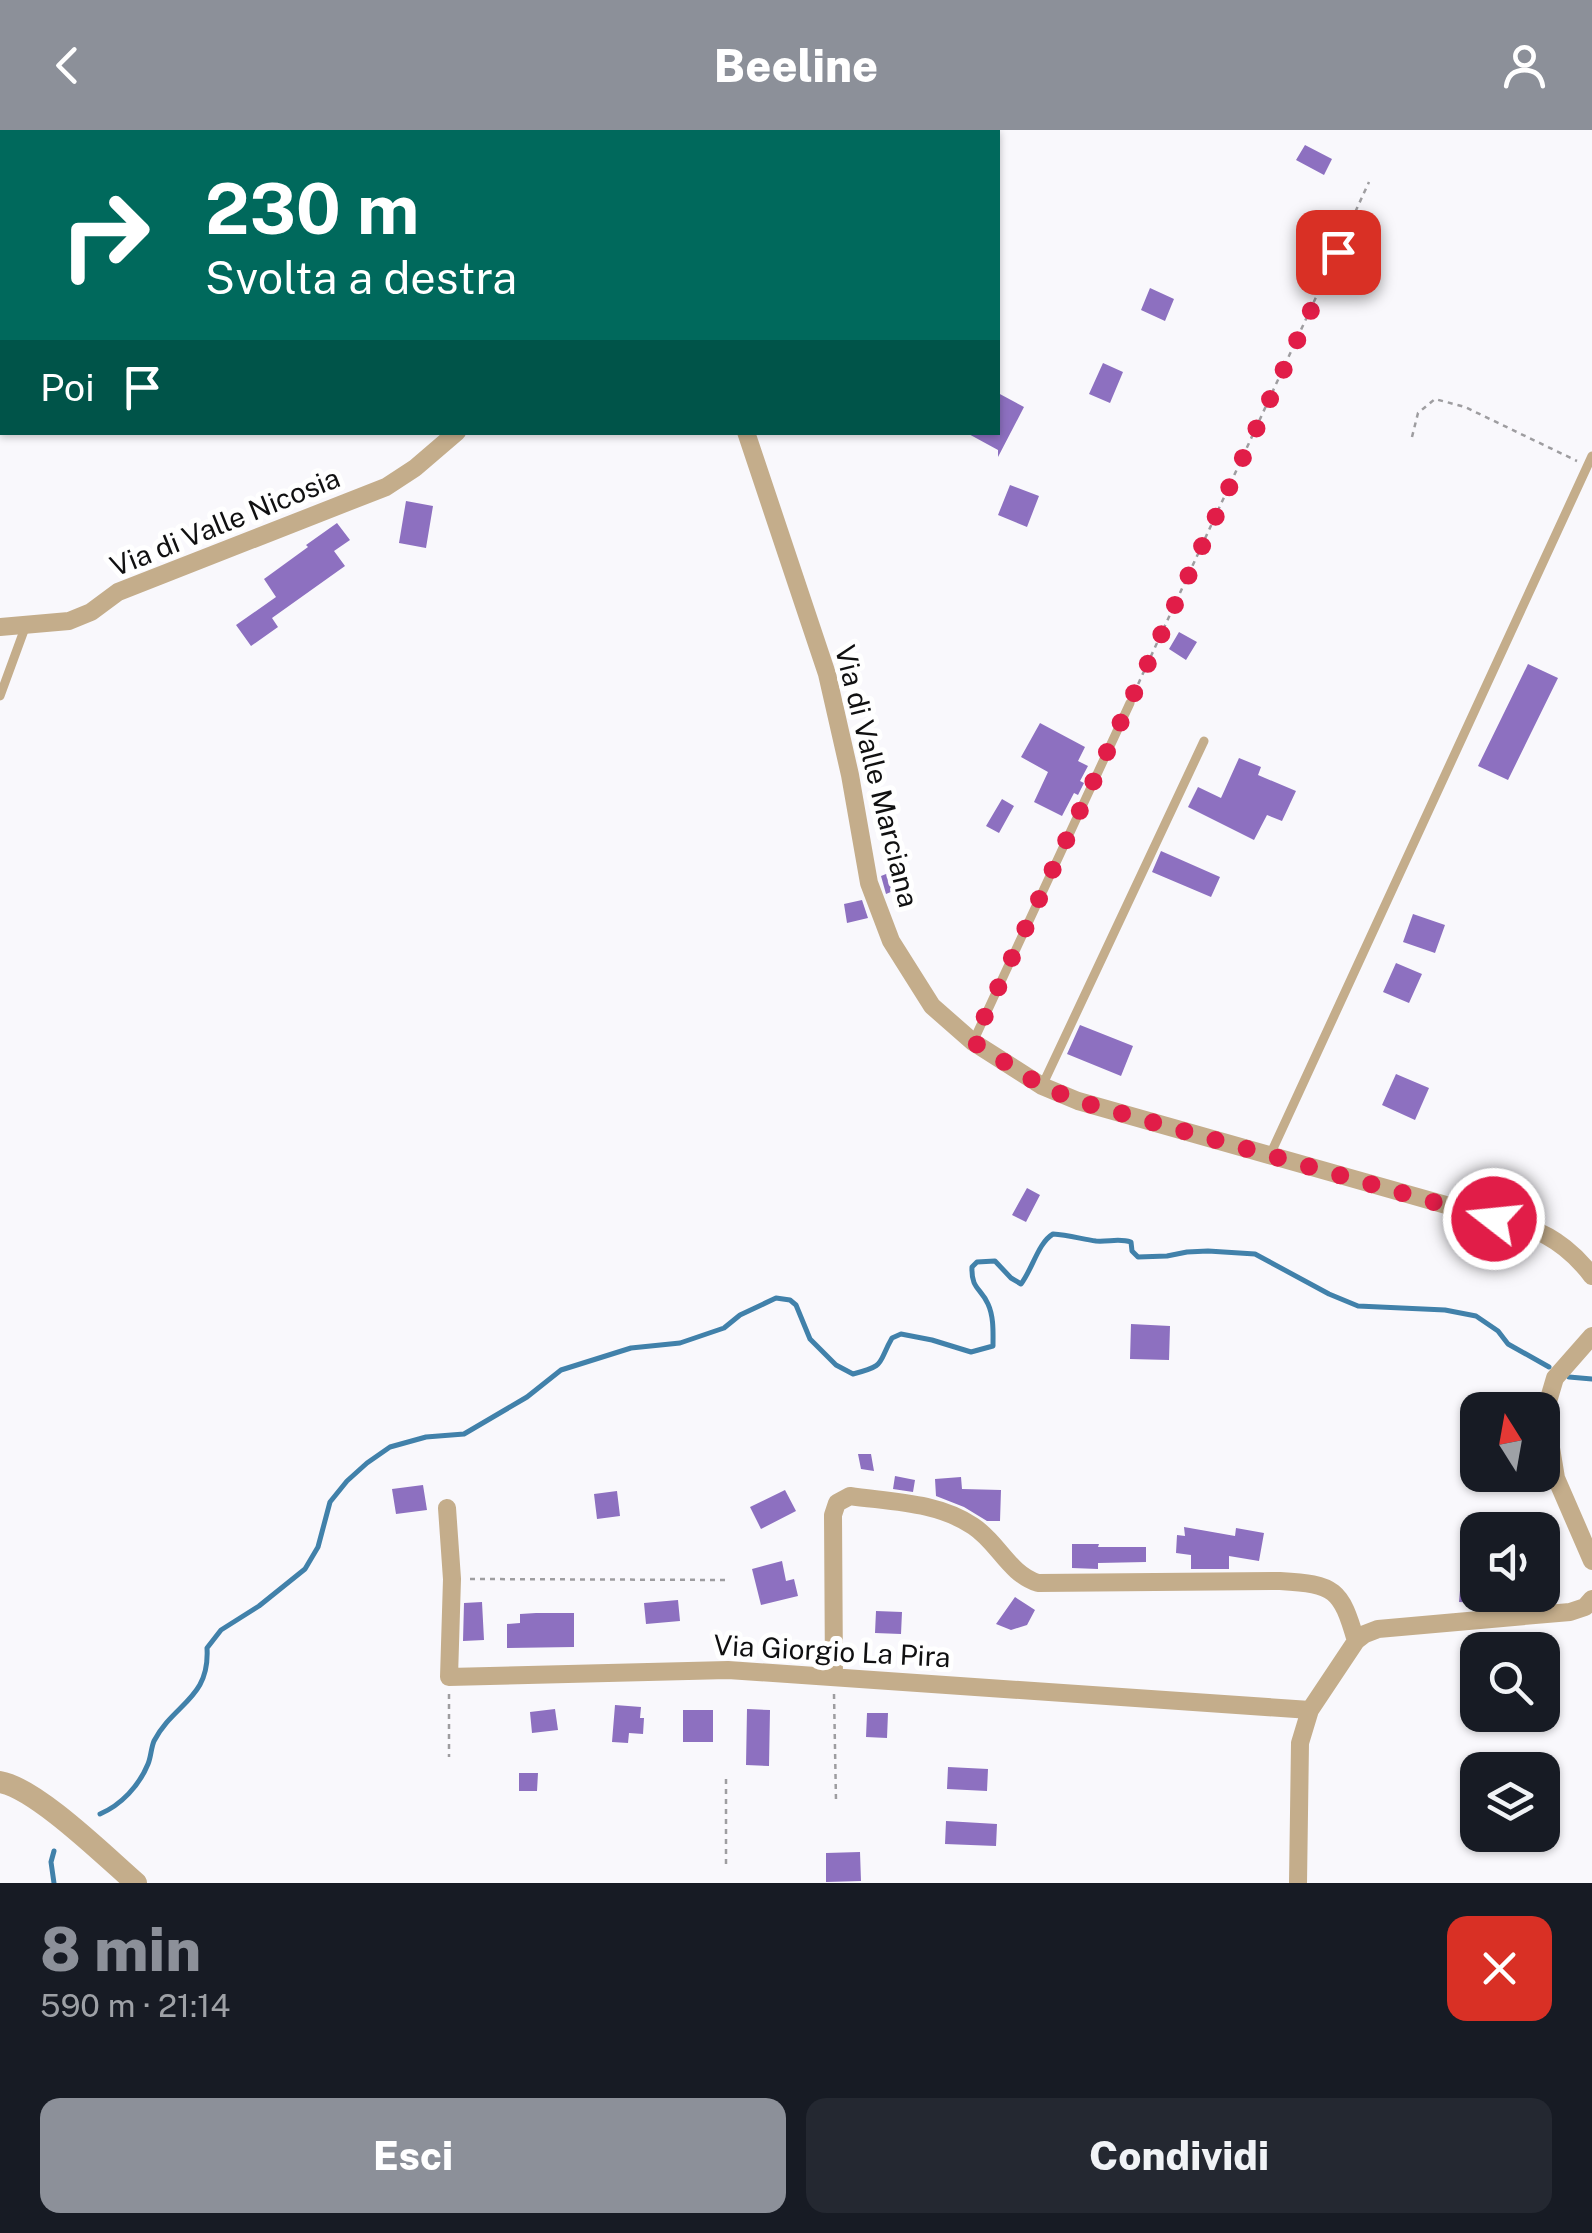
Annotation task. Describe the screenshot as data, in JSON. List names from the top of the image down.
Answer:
{
  "streets": {
    "street": ["Via di Valle Nicosia", "Via di Valle Marciana", "Via Giorgio La Pira"]
  },
  "north": "top",
  "page": {
    "header": "Beeline",
    "turn": ["230 m", "Svolta a destra"],
    "then": "Poi",
    "heading": ["8 min", "590 m · 21:14"],
    "buttons": ["Esci", "Condividi"]
  }
}
